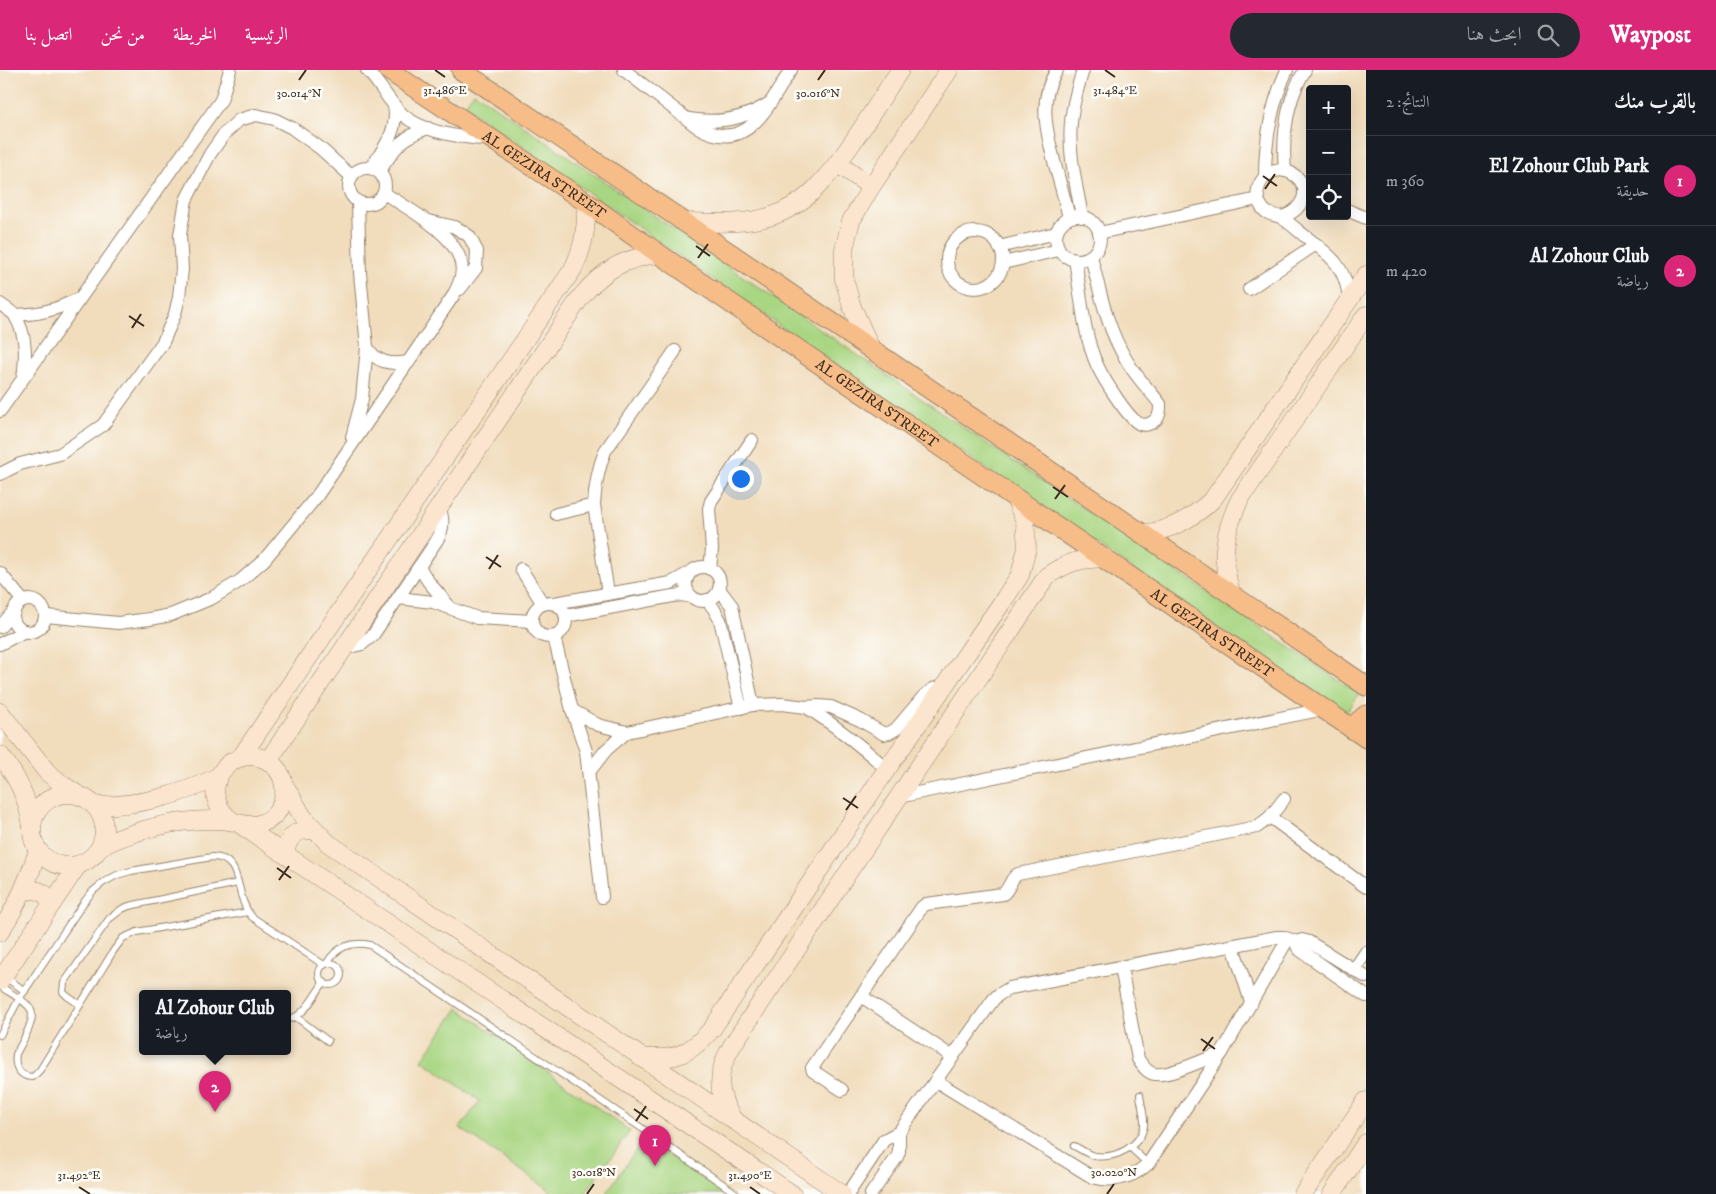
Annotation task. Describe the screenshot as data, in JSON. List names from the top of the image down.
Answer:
{
  "streets": {
    "main road": ["AL GEZIRA STREET"]
  },
  "page": {
    "header": "Waypost",
    "search": "ابحث هنا",
    "nav": [
      "الرئيسية",
      "الخريطة",
      "من نحن",
      "اتصل بنا"
    ],
    "heading": ["بالقرب منك", "النتائج: 2"],
    "map_buttons": ["+", "−"],
    "list": [
      {
        "mark": "1",
        "name": "El Zohour Club Park",
        "note": "حديقة",
        "value": "360 m"
      },
      {
        "mark": "2",
        "name": "Al Zohour Club",
        "note": "رياضة",
        "value": "420 m"
      }
    ],
    "popup": ["Al Zohour Club", "رياضة"],
    "pins": ["2", "1"]
  },
  "coordinates": [
    "31.486°E",
    "31.484°E",
    "30.014°N",
    "30.016°N",
    "30.018°N",
    "30.020°N",
    "31.492°E",
    "31.490°E"
  ]
}
